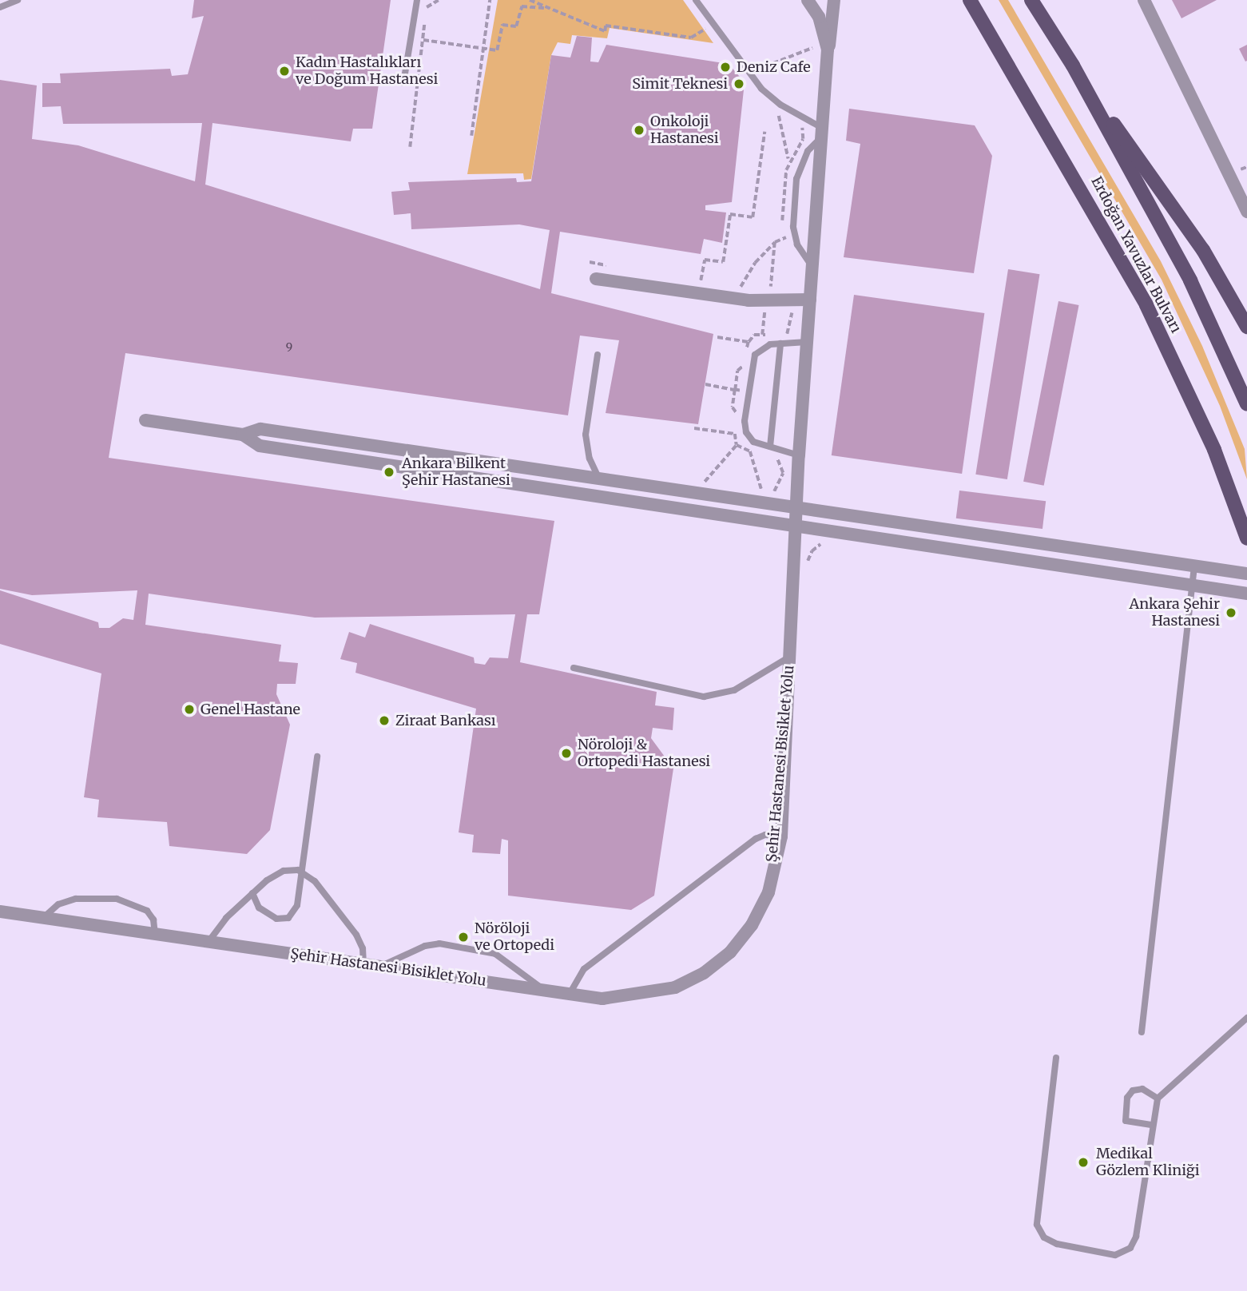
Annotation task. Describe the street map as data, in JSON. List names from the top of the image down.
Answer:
{
  "streets": {
    "main road": ["Erdoğan Yavuzlar Bulvarı"]
  },
  "places": [
    "Deniz Cafe",
    "Kadın Hastalıkları ve Doğum Hastanesi",
    "Simit Teknesi",
    "Onkoloji Hastanesi",
    "Ankara Bilkent Şehir Hastanesi",
    "Ankara Şehir Hastanesi",
    "Genel Hastane",
    "Ziraat Bankası",
    "Nöroloji & Ortopedi Hastanesi",
    "Nöröloji ve Ortopedi",
    "Medikal Gözlem Kliniği"
  ],
  "house_numbers": ["9"]
}
